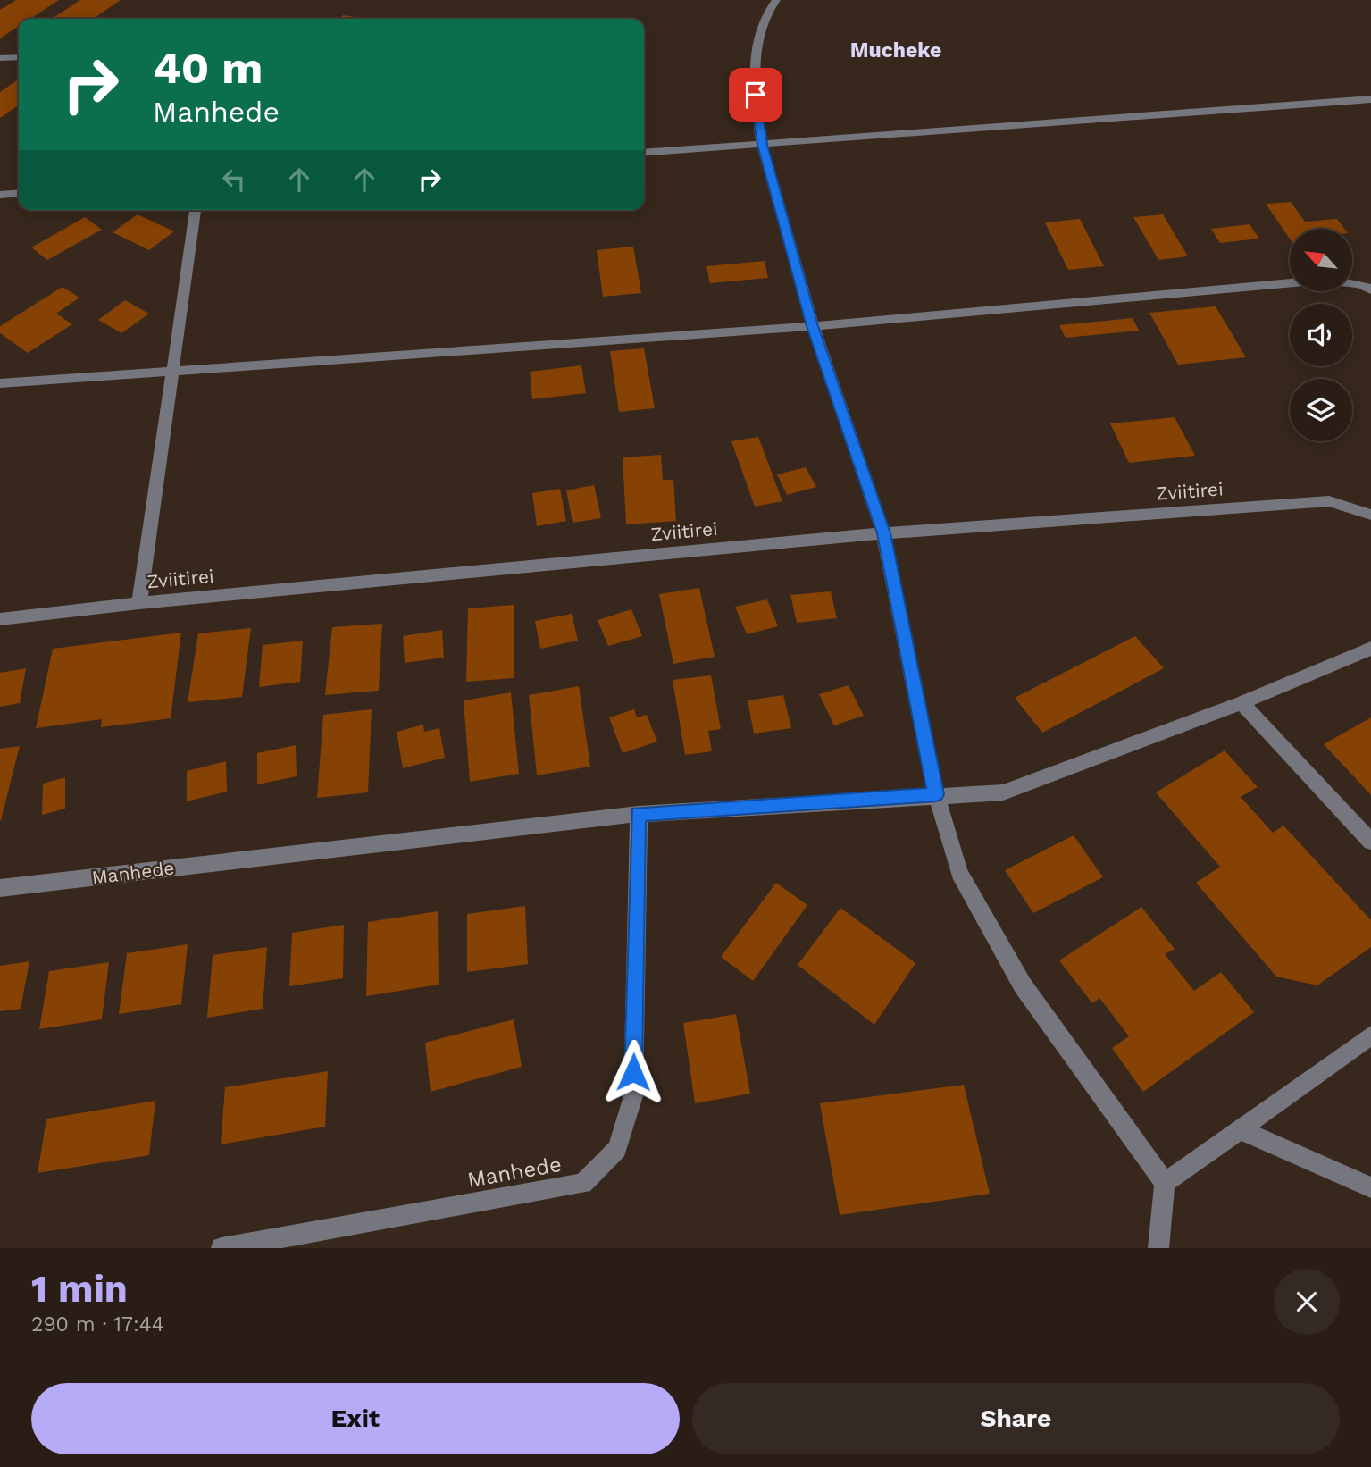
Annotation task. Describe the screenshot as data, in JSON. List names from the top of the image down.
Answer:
{
  "streets": {
    "street": ["Zviitirei", "Manhede"]
  },
  "districts": ["Mucheke"],
  "north": "top left",
  "page": {
    "turn": ["40 m", "Manhede"],
    "heading": ["1 min", "290 m · 17:44"],
    "buttons": ["Exit", "Share"]
  }
}
